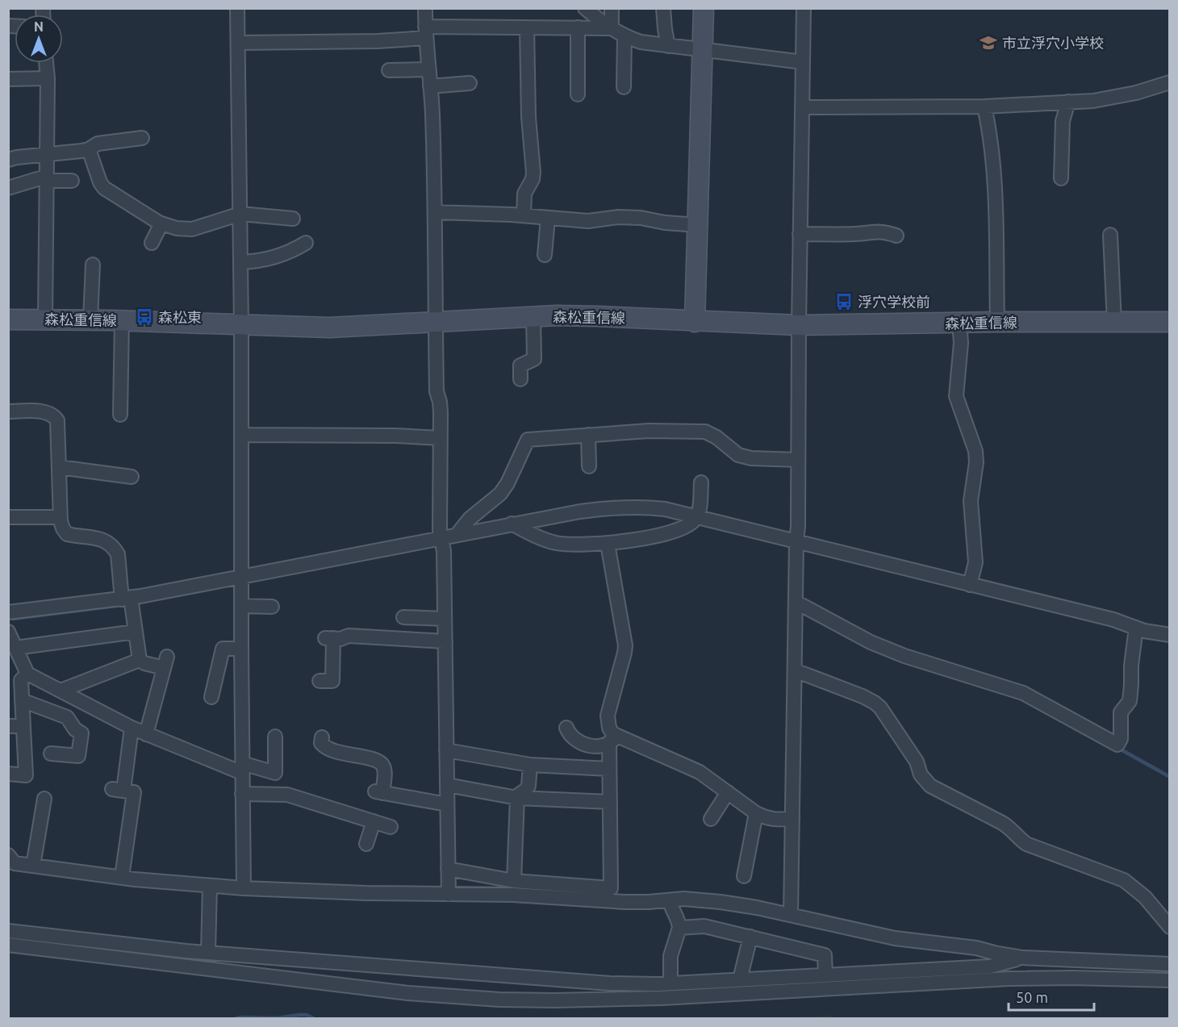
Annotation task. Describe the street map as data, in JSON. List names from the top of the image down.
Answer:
{
  "streets": {
    "main road": ["森松重信線"]
  },
  "places": {
    "school or university": ["市立浮穴小学校"],
    "bus stop": ["浮穴学校前", "森松東"]
  },
  "scale_bar": "50 m",
  "north": "top"
}
